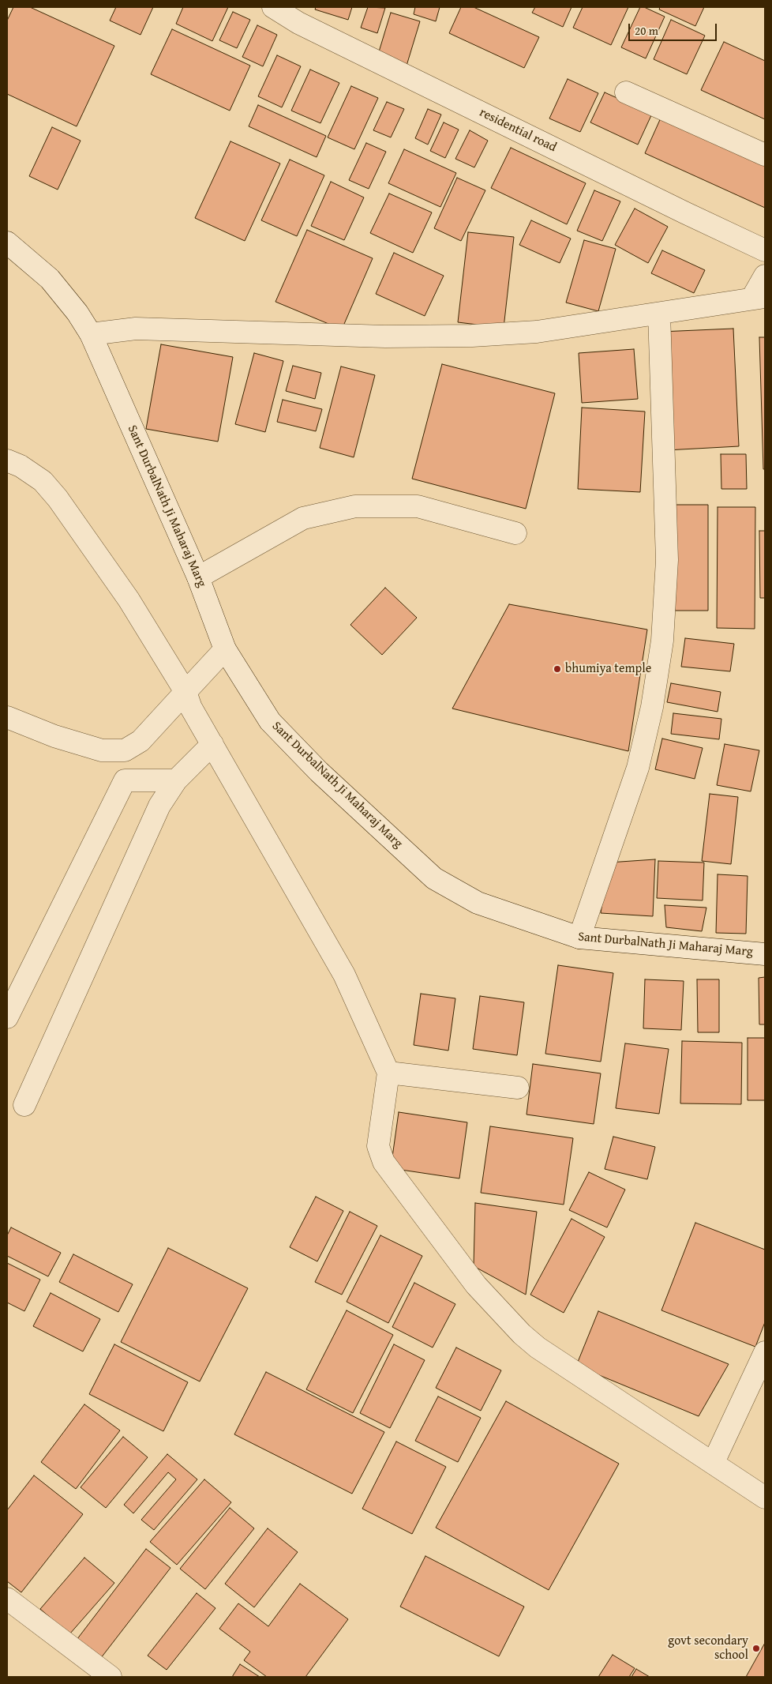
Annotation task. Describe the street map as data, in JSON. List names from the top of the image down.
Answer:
{
  "streets": {
    "street": ["residential road", "Sant DurbalNath Ji Maharaj Marg"]
  },
  "places": ["bhumiya temple", "govt secondary school"],
  "scale_bar": "20 m"
}
